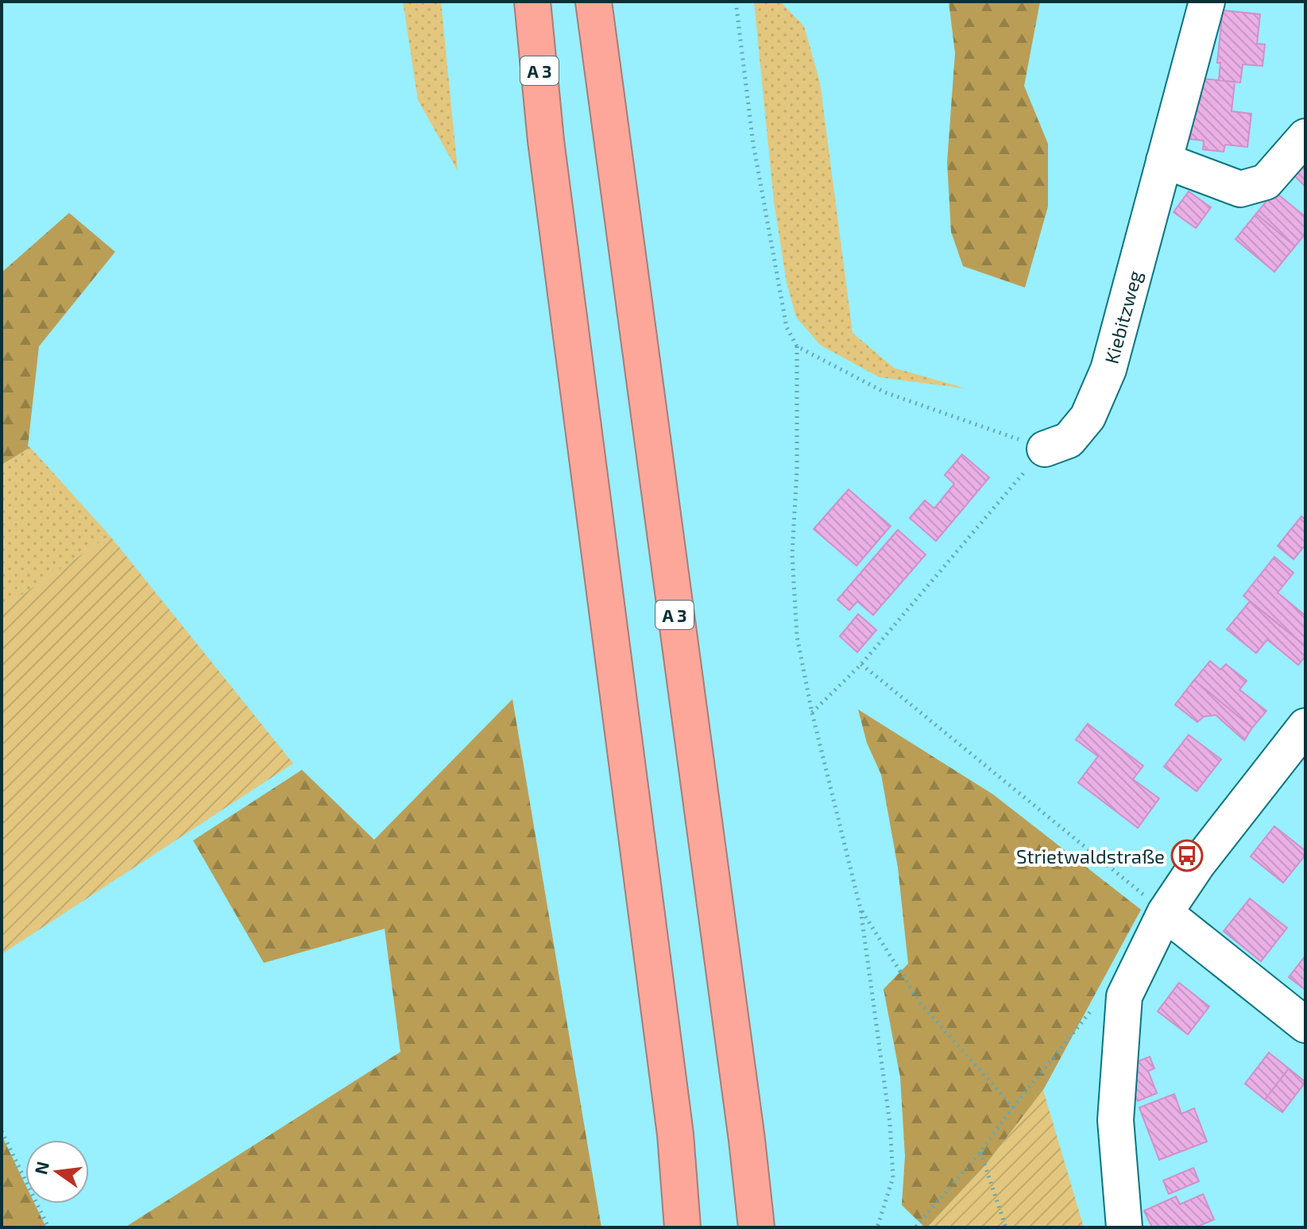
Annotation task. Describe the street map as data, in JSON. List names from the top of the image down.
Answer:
{
  "streets": {
    "highway": ["A 3"],
    "street": ["Kiebitzweg"]
  },
  "places": {
    "bus stop": ["Strietwaldstraße"]
  },
  "north": "left"
}
